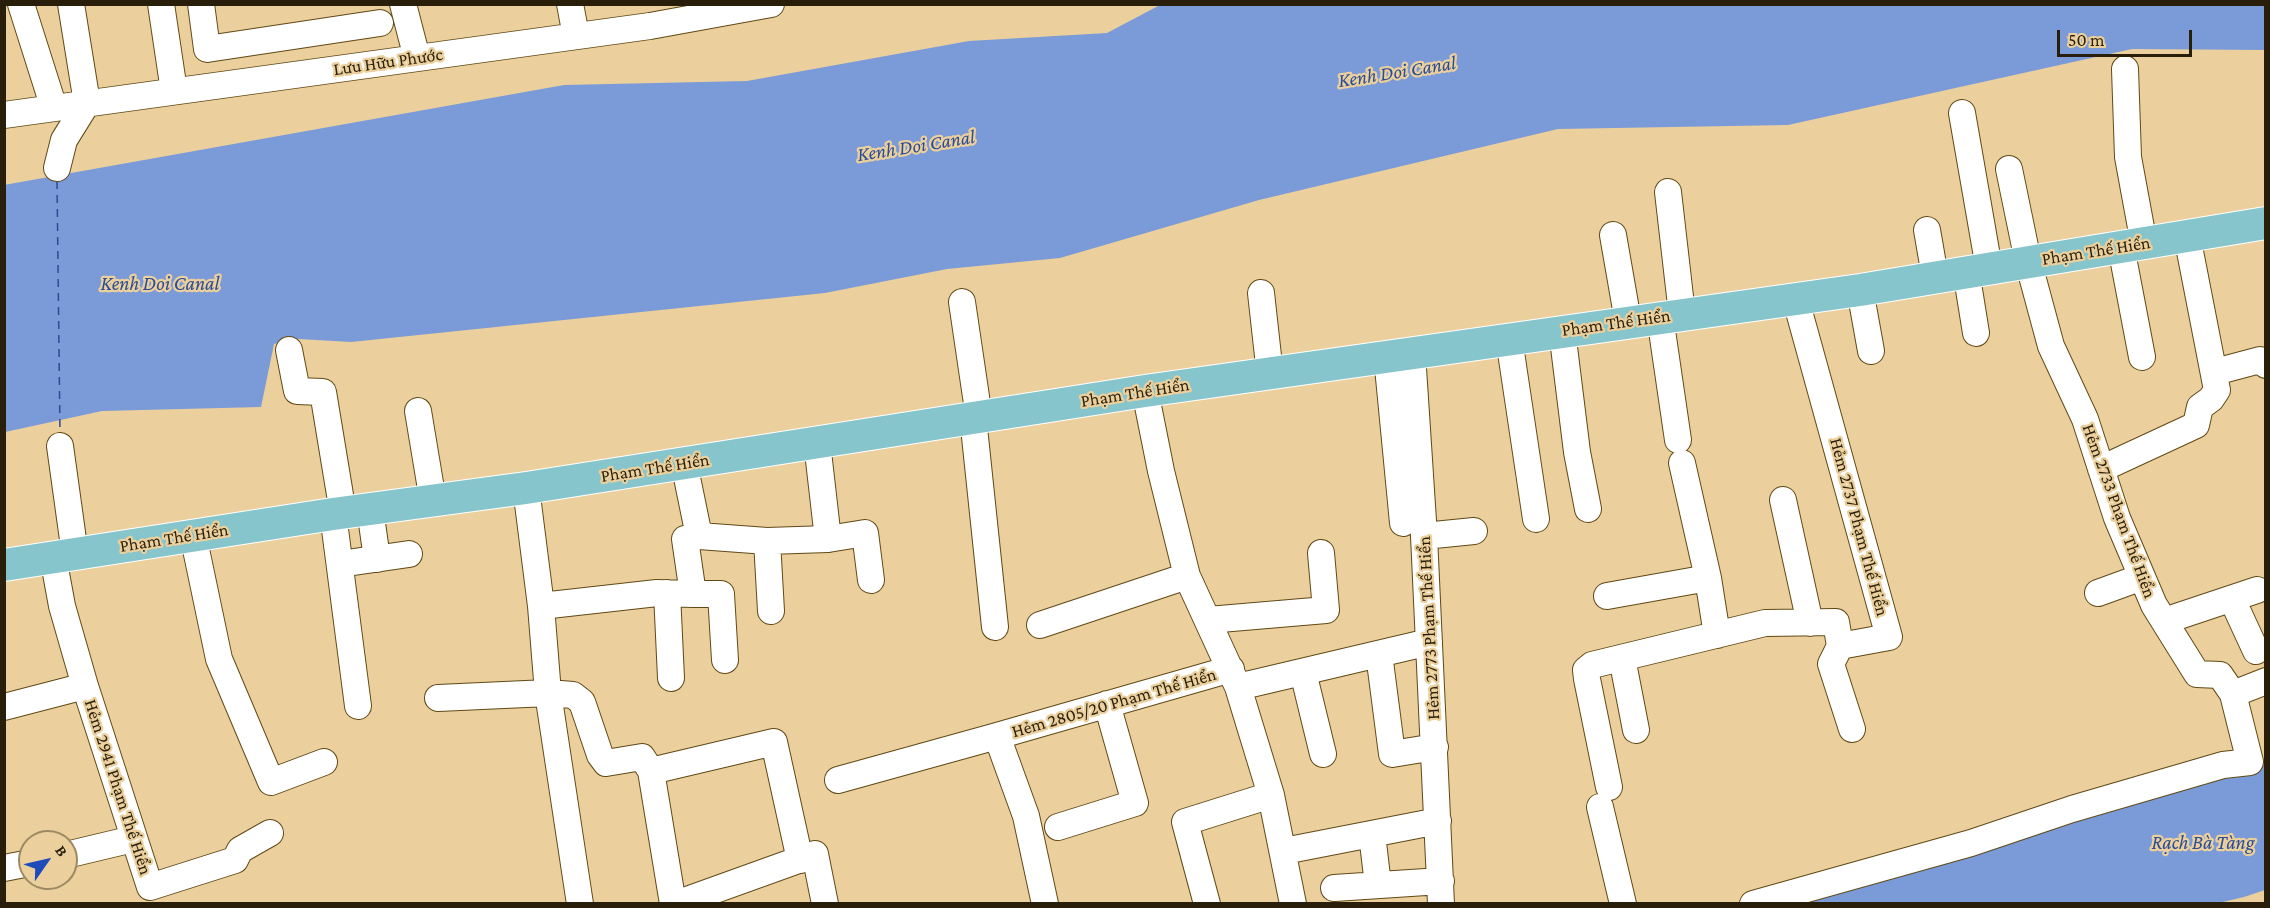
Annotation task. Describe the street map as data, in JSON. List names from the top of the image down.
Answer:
{
  "streets": {
    "main road": ["Phạm Thế Hiển"],
    "street": [
      "Lưu Hữu Phước",
      "Hẻm 2733 Phạm Thế Hiển",
      "Hẻm 2737 Phạm Thế Hiển",
      "Hẻm 2773 Phạm Thế Hiển",
      "Hẻm 2805/20 Phạm Thế Hiển",
      "Hẻm 2941 Phạm Thế Hiển"
    ]
  },
  "crossings": [
    ["Phạm Thế Hiển", "Hẻm 2733 Phạm Thế Hiển"],
    ["Phạm Thế Hiển", "Hẻm 2737 Phạm Thế Hiển"],
    ["Phạm Thế Hiển", "Hẻm 2773 Phạm Thế Hiển"],
    ["Phạm Thế Hiển", "Hẻm 2941 Phạm Thế Hiển"],
    ["Hẻm 2773 Phạm Thế Hiển", "Hẻm 2805/20 Phạm Thế Hiển"]
  ],
  "water": ["Kenh Doi Canal", "Rạch Bà Tàng"],
  "scale_bar": "50 m",
  "north": "top right"
}
